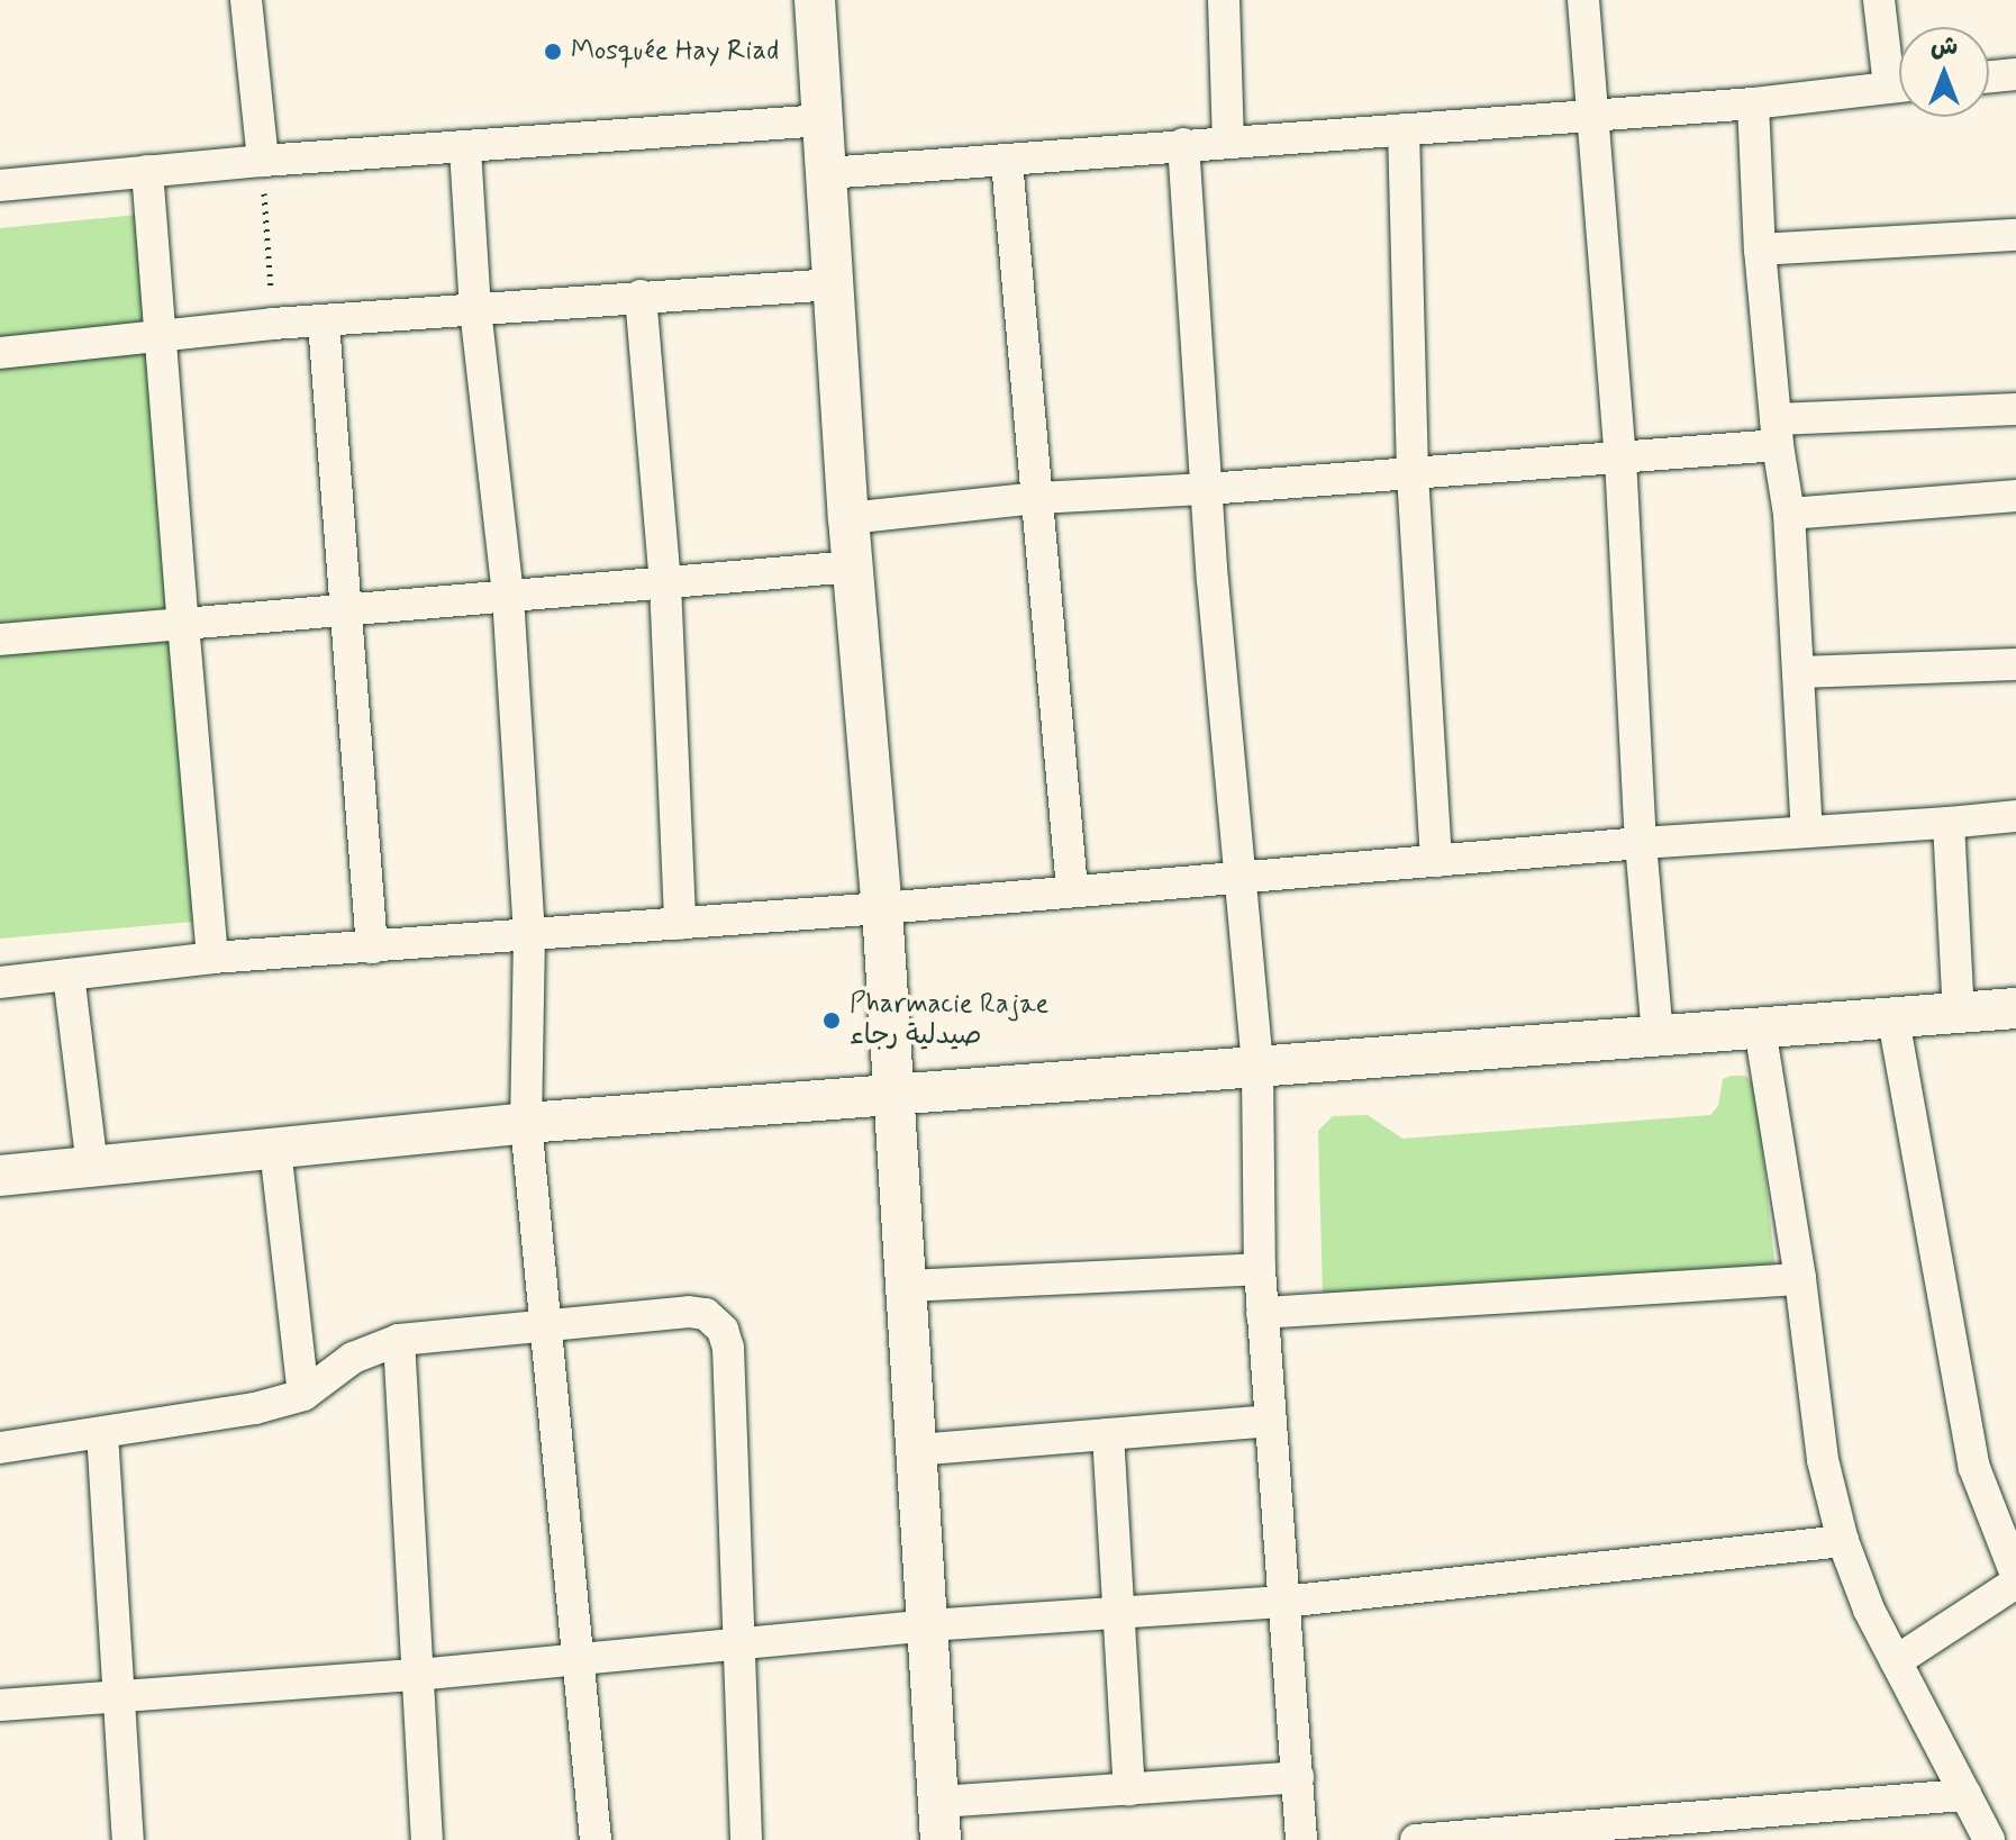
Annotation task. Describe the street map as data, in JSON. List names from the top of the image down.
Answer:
{
  "places": ["Mosquée Hay Riad", "Pharmacie Rajae صيدلية رجاء"],
  "north": "top"
}
